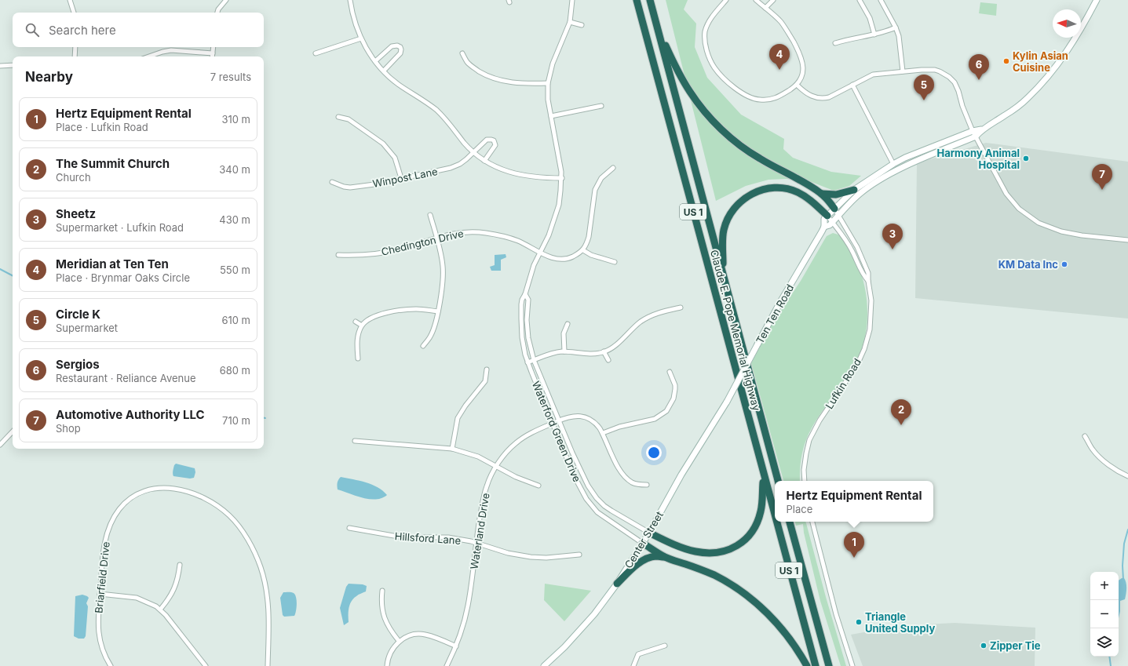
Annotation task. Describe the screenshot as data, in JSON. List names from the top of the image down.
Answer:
{
  "streets": {
    "highway": ["US 1", "Claude E. Pope Memorial Highway"],
    "main road": ["Ten Ten Road", "Center Street"],
    "street": [
      "Winpost Lane",
      "Chedington Drive",
      "Lufkin Road",
      "Waterford Green Drive",
      "Waterland Drive",
      "Hillsford Lane",
      "Briarfield Drive"
    ]
  },
  "crossings": [
    ["Chedington Drive", "Waterford Green Drive"],
    ["Ten Ten Road", "Lufkin Road"],
    ["Ten Ten Road", "Center Street"],
    ["Waterford Green Drive", "Waterland Drive"],
    ["Waterford Green Drive", "Center Street"],
    ["Waterland Drive", "Hillsford Lane"]
  ],
  "places": [
    "Kylin Asian Cuisine",
    "Harmony Animal Hospital",
    "KM Data Inc",
    "Triangle United Supply",
    "Zipper Tie"
  ],
  "north": "left",
  "page": {
    "search": "Search here",
    "pins": [
      "4",
      "6",
      "5",
      "7",
      "3",
      "2",
      "1"
    ],
    "heading": ["Nearby", "7 results"],
    "list": [
      {
        "mark": "1",
        "name": "Hertz Equipment Rental",
        "note": "Place · Lufkin Road",
        "value": "310 m"
      },
      {
        "mark": "2",
        "name": "The Summit Church",
        "note": "Church",
        "value": "340 m"
      },
      {
        "mark": "3",
        "name": "Sheetz",
        "note": "Supermarket · Lufkin Road",
        "value": "430 m"
      },
      {
        "mark": "4",
        "name": "Meridian at Ten Ten",
        "note": "Place · Brynmar Oaks Circle",
        "value": "550 m"
      },
      {
        "mark": "5",
        "name": "Circle K",
        "note": "Supermarket",
        "value": "610 m"
      },
      {
        "mark": "6",
        "name": "Sergios",
        "note": "Restaurant · Reliance Avenue",
        "value": "680 m"
      },
      {
        "mark": "7",
        "name": "Automotive Authority LLC",
        "note": "Shop",
        "value": "710 m"
      }
    ],
    "popup": ["Hertz Equipment Rental", "Place"],
    "map_buttons": ["+", "−"]
  }
}
